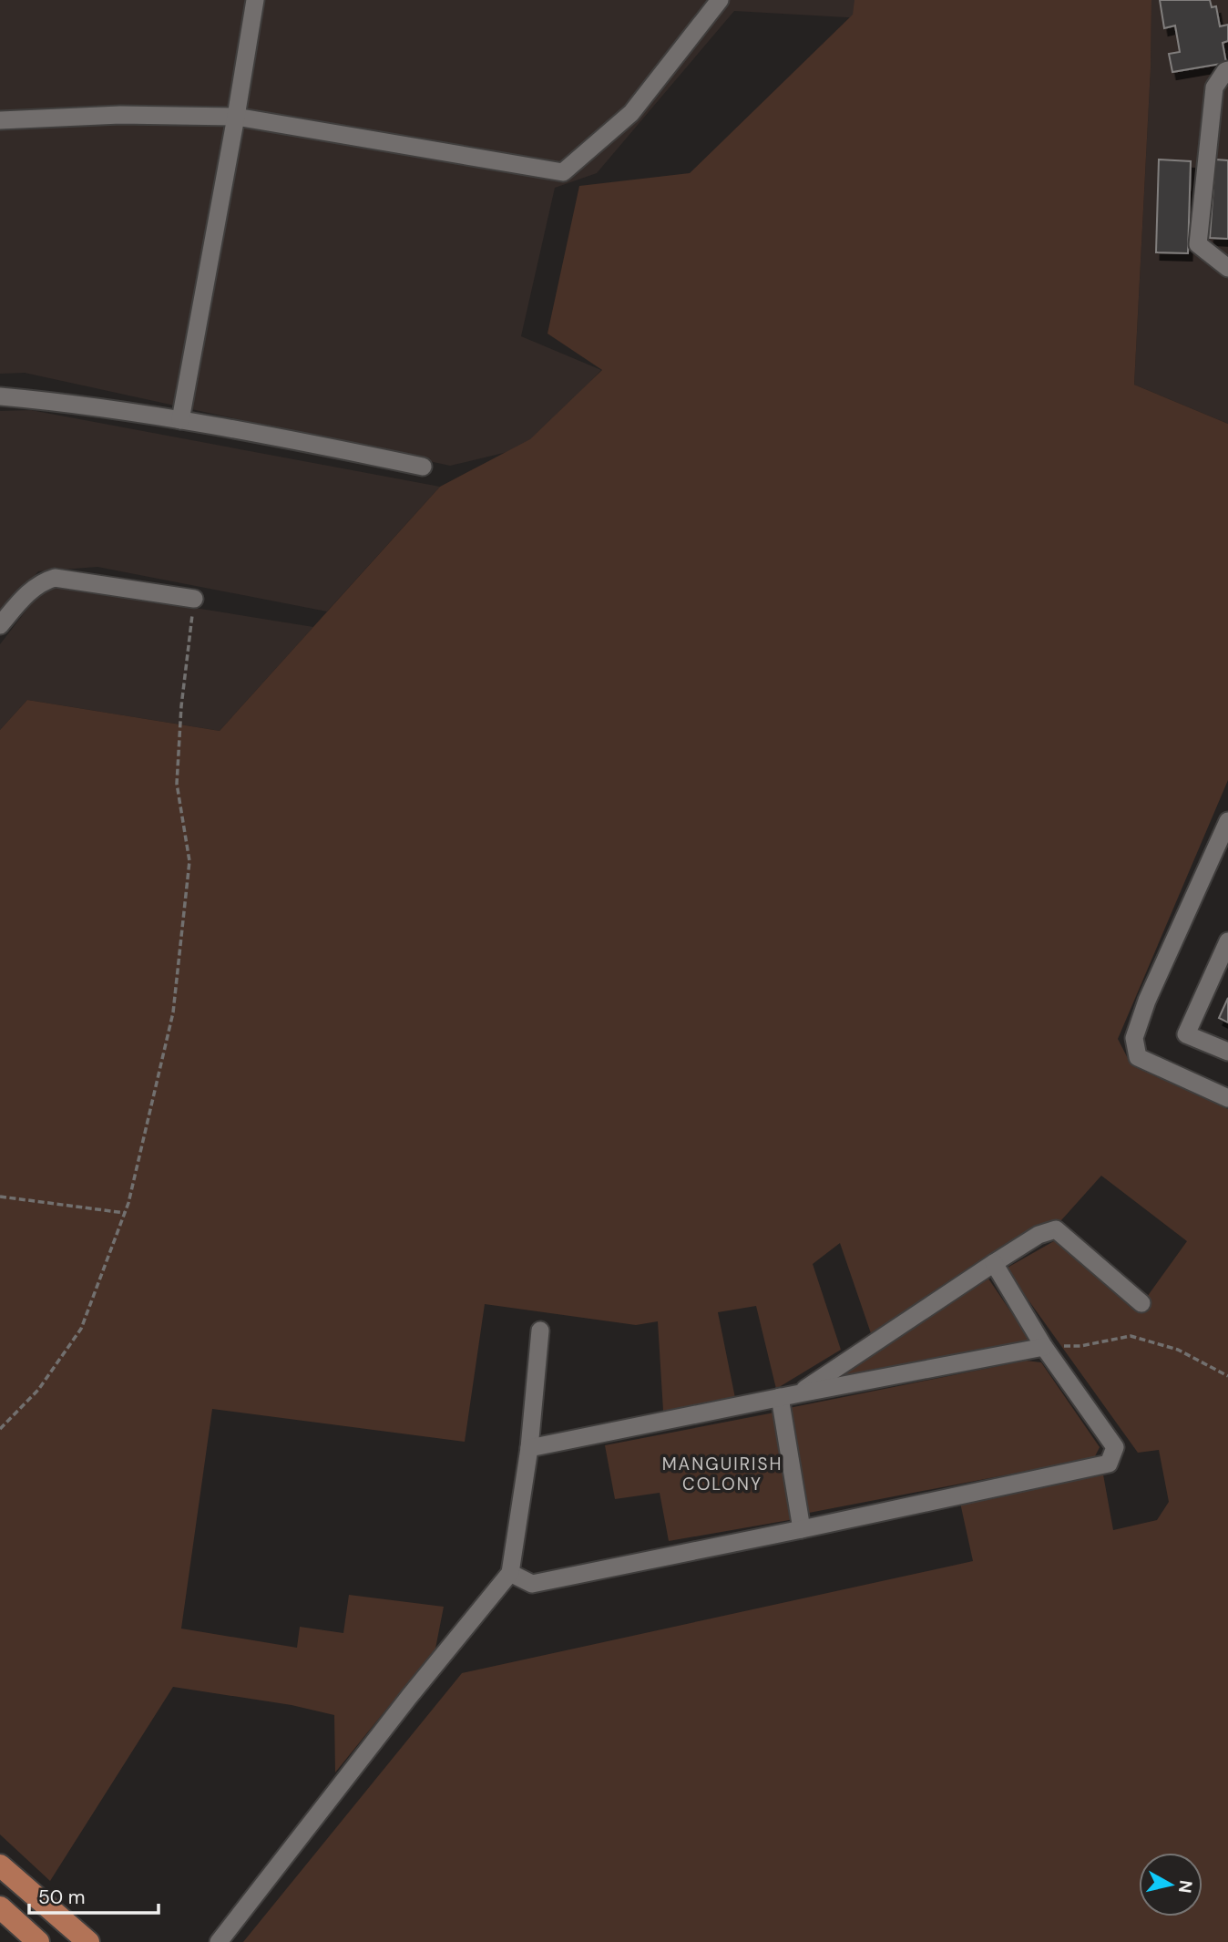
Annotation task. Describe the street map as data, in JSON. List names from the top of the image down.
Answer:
{
  "districts": ["MANGUIRISH COLONY"],
  "scale_bar": "50 m",
  "north": "right"
}
